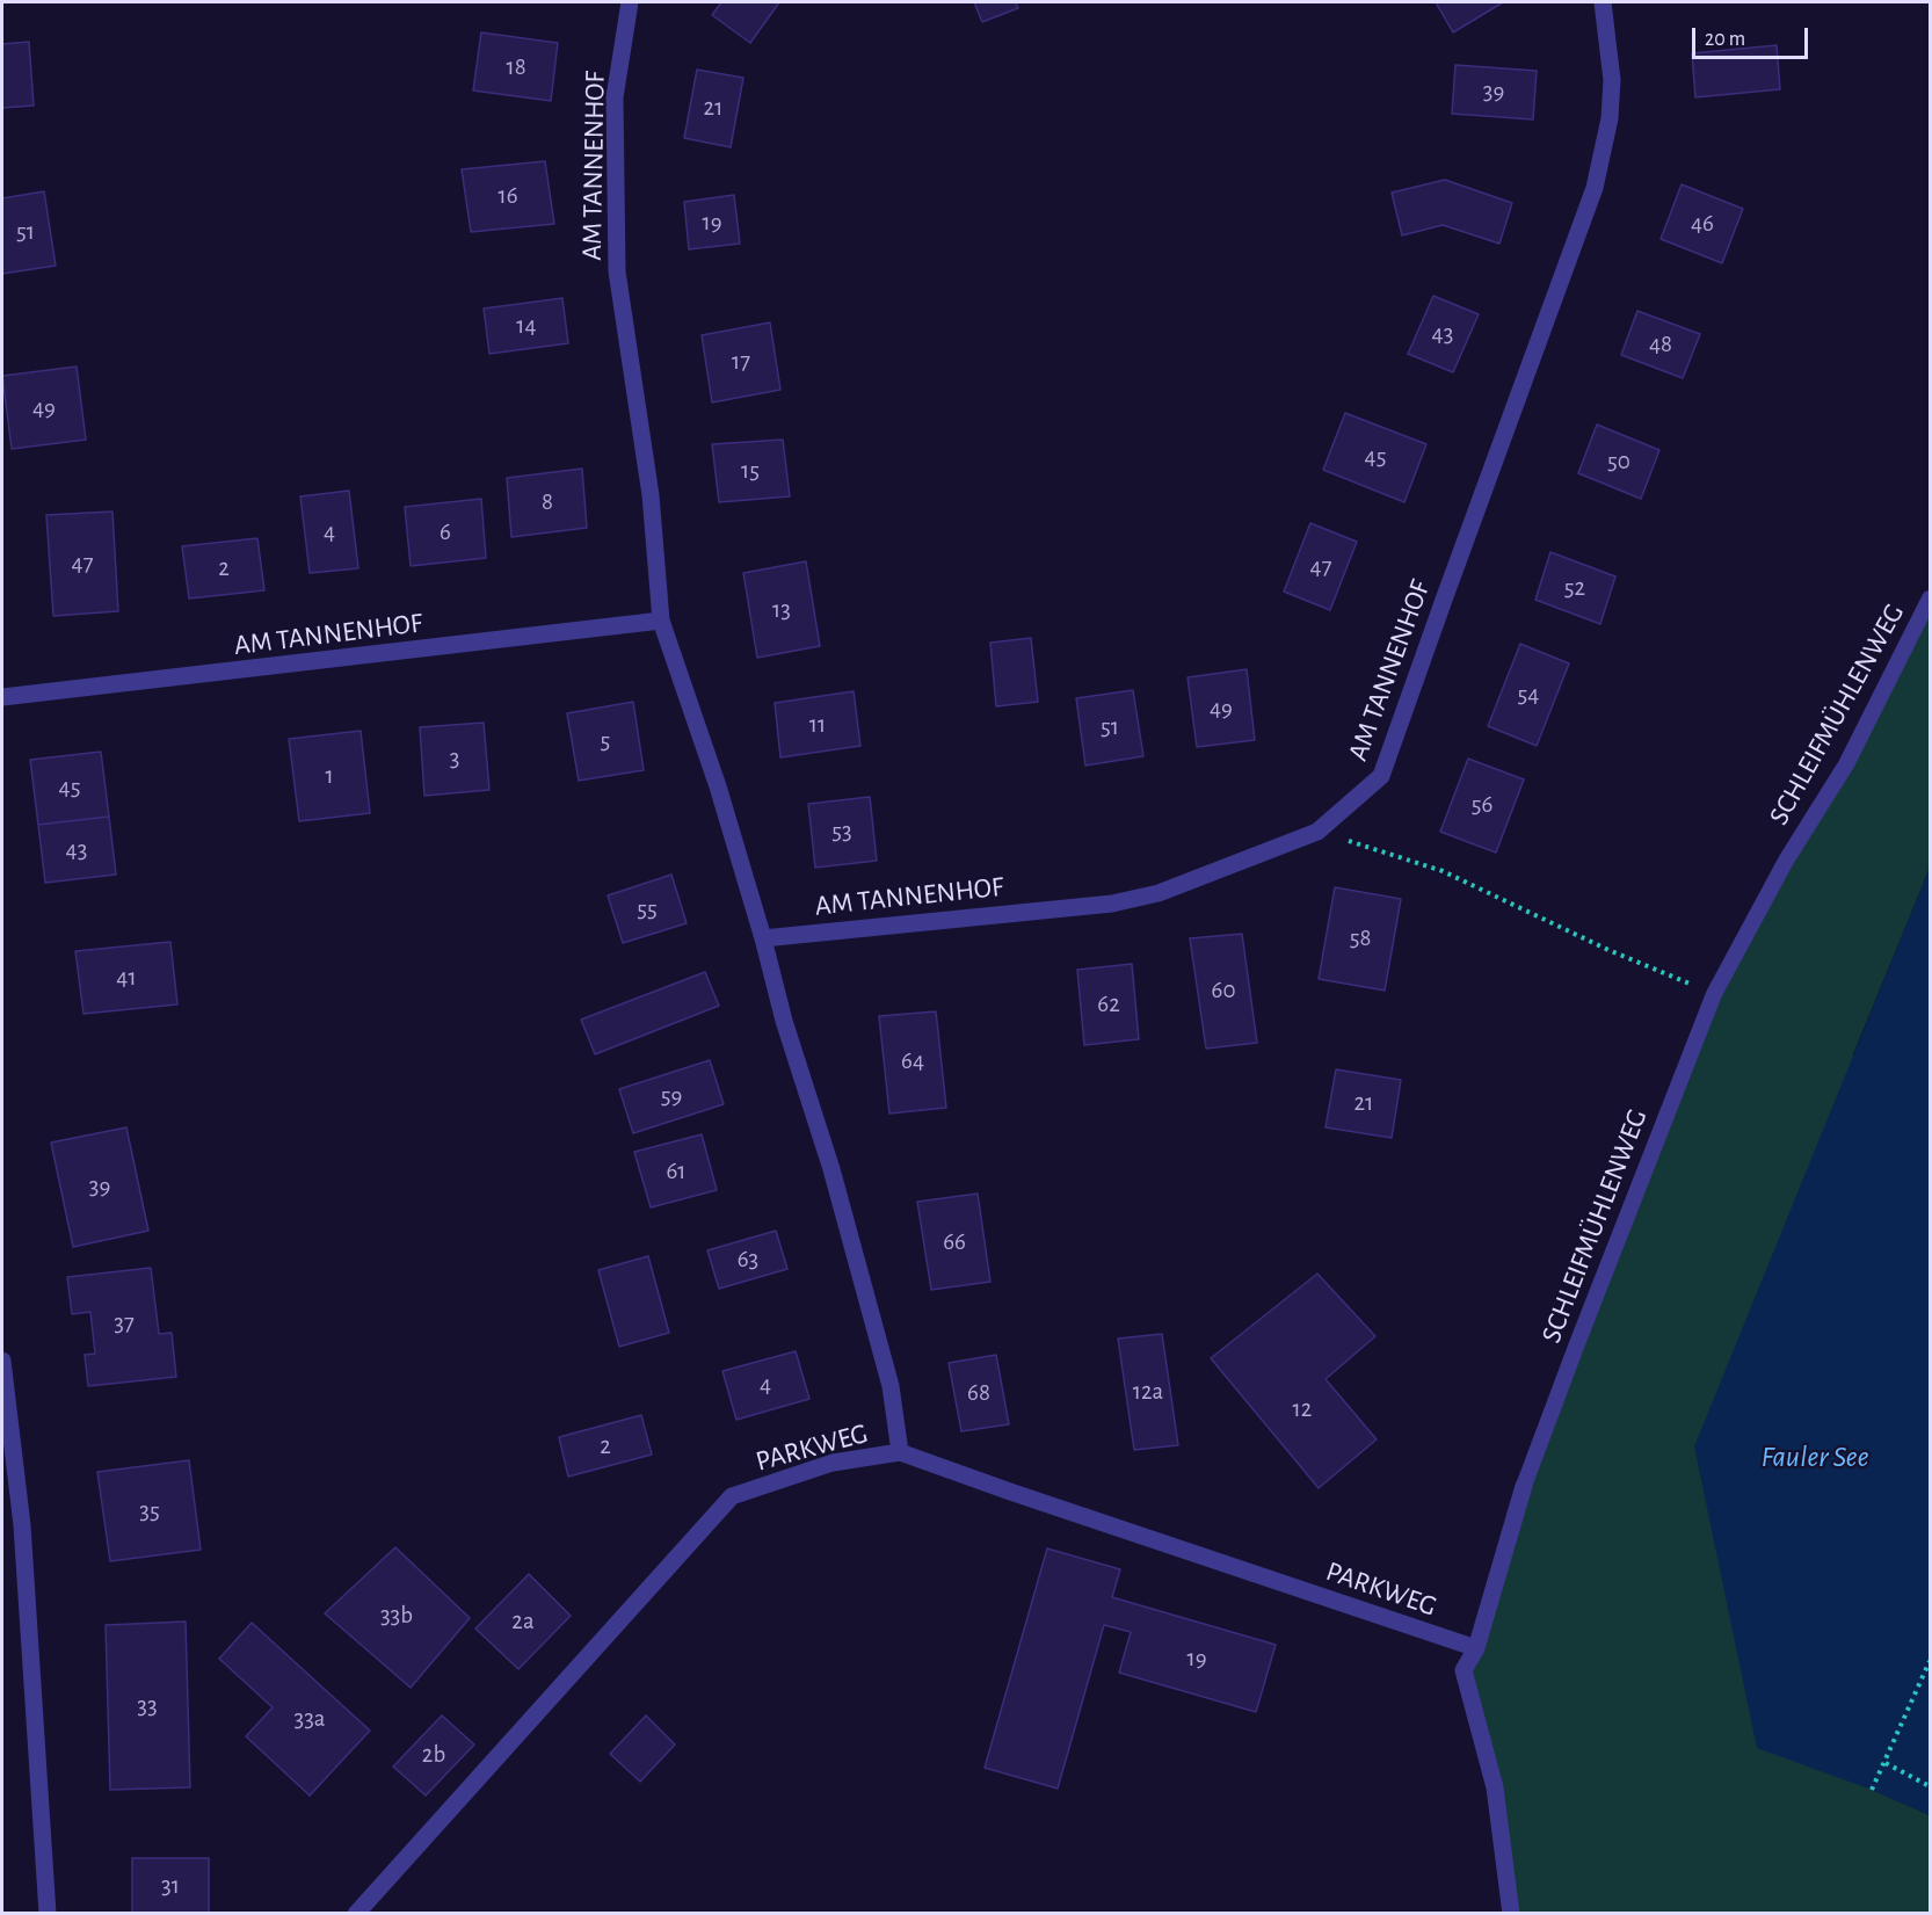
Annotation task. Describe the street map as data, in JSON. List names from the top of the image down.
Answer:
{
  "streets": {
    "street": ["AM TANNENHOF", "SCHLEIFMÜHLENWEG", "PARKWEG"]
  },
  "crossings": [
    ["AM TANNENHOF", "PARKWEG"],
    ["SCHLEIFMÜHLENWEG", "PARKWEG"]
  ],
  "water": ["Fauler See"],
  "house_numbers": [
    "18",
    "39",
    "21",
    "16",
    "19",
    "46",
    "51",
    "14",
    "43",
    "48",
    "17",
    "49",
    "45",
    "50",
    "15",
    "8",
    "4",
    "6",
    "47",
    "47",
    "2",
    "52",
    "13",
    "54",
    "49",
    "11",
    "51",
    "5",
    "3",
    "1",
    "45",
    "56",
    "53",
    "43",
    "55",
    "58",
    "41",
    "60",
    "62",
    "64",
    "59",
    "21",
    "61",
    "39",
    "66",
    "63",
    "37",
    "4",
    "12a",
    "68",
    "12",
    "2",
    "35",
    "33b",
    "2a",
    "19",
    "33",
    "33a",
    "2b",
    "31"
  ],
  "scale_bar": "20 m"
}
